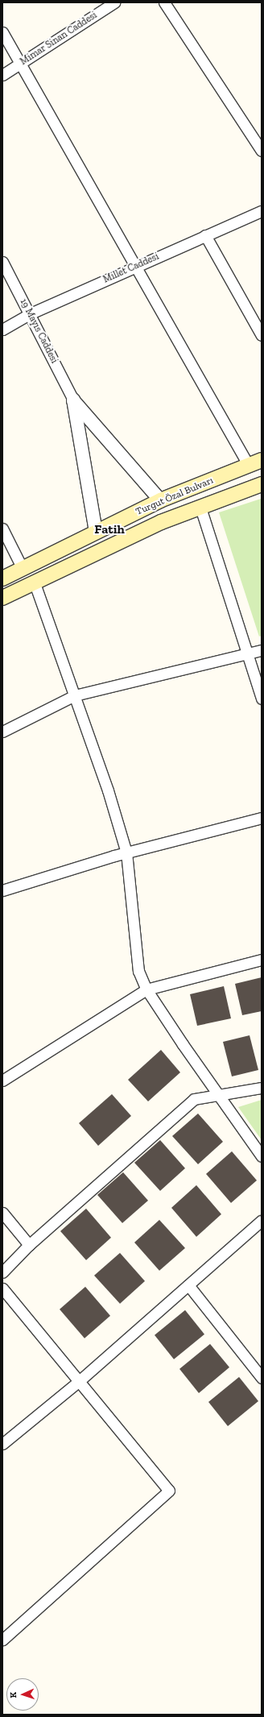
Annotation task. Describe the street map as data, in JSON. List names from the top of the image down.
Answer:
{
  "streets": {
    "main road": ["Turgut Özal Bulvarı"],
    "street": ["Mimar Sinan Caddesi", "Millet Caddesi", "19 Mayıs Caddesi"]
  },
  "crossings": [
    ["Millet Caddesi", "19 Mayıs Caddesi"]
  ],
  "districts": ["Fatih"],
  "north": "left"
}
